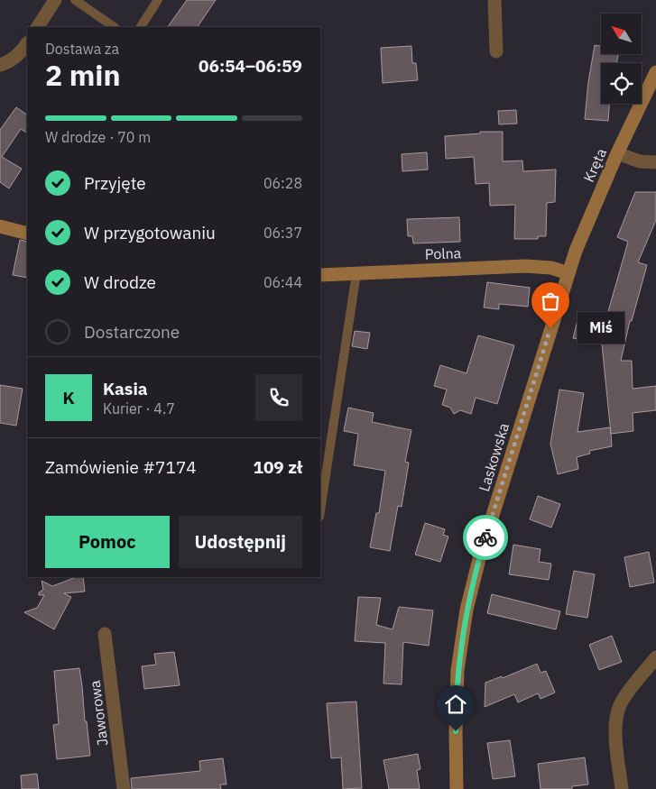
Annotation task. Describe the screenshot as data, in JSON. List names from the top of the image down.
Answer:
{
  "streets": {
    "street": [
      "Kręta",
      "Polna",
      "Laskowska",
      "Jaworowa"
    ]
  },
  "crossings": [
    ["Kręta", "Polna"],
    ["Kręta", "Laskowska"],
    ["Polna", "Laskowska"]
  ],
  "places": ["Miś"],
  "north": "top left",
  "page": {
    "heading": ["2 min", "Dostawa za", "06:54–06:59"],
    "panel": [
      "Kasia",
      "Kurier · 4.7",
      "Zamówienie #7174",
      "109 zł"
    ],
    "bar": "W drodze · 70 m",
    "list": [
      ["Przyjęte", "06:28"],
      ["W przygotowaniu", "06:37"],
      ["W drodze", "06:44"],
      "Dostarczone"
    ],
    "bubble": "Miś",
    "round": "K",
    "buttons": ["Pomoc", "Udostępnij"]
  }
}
